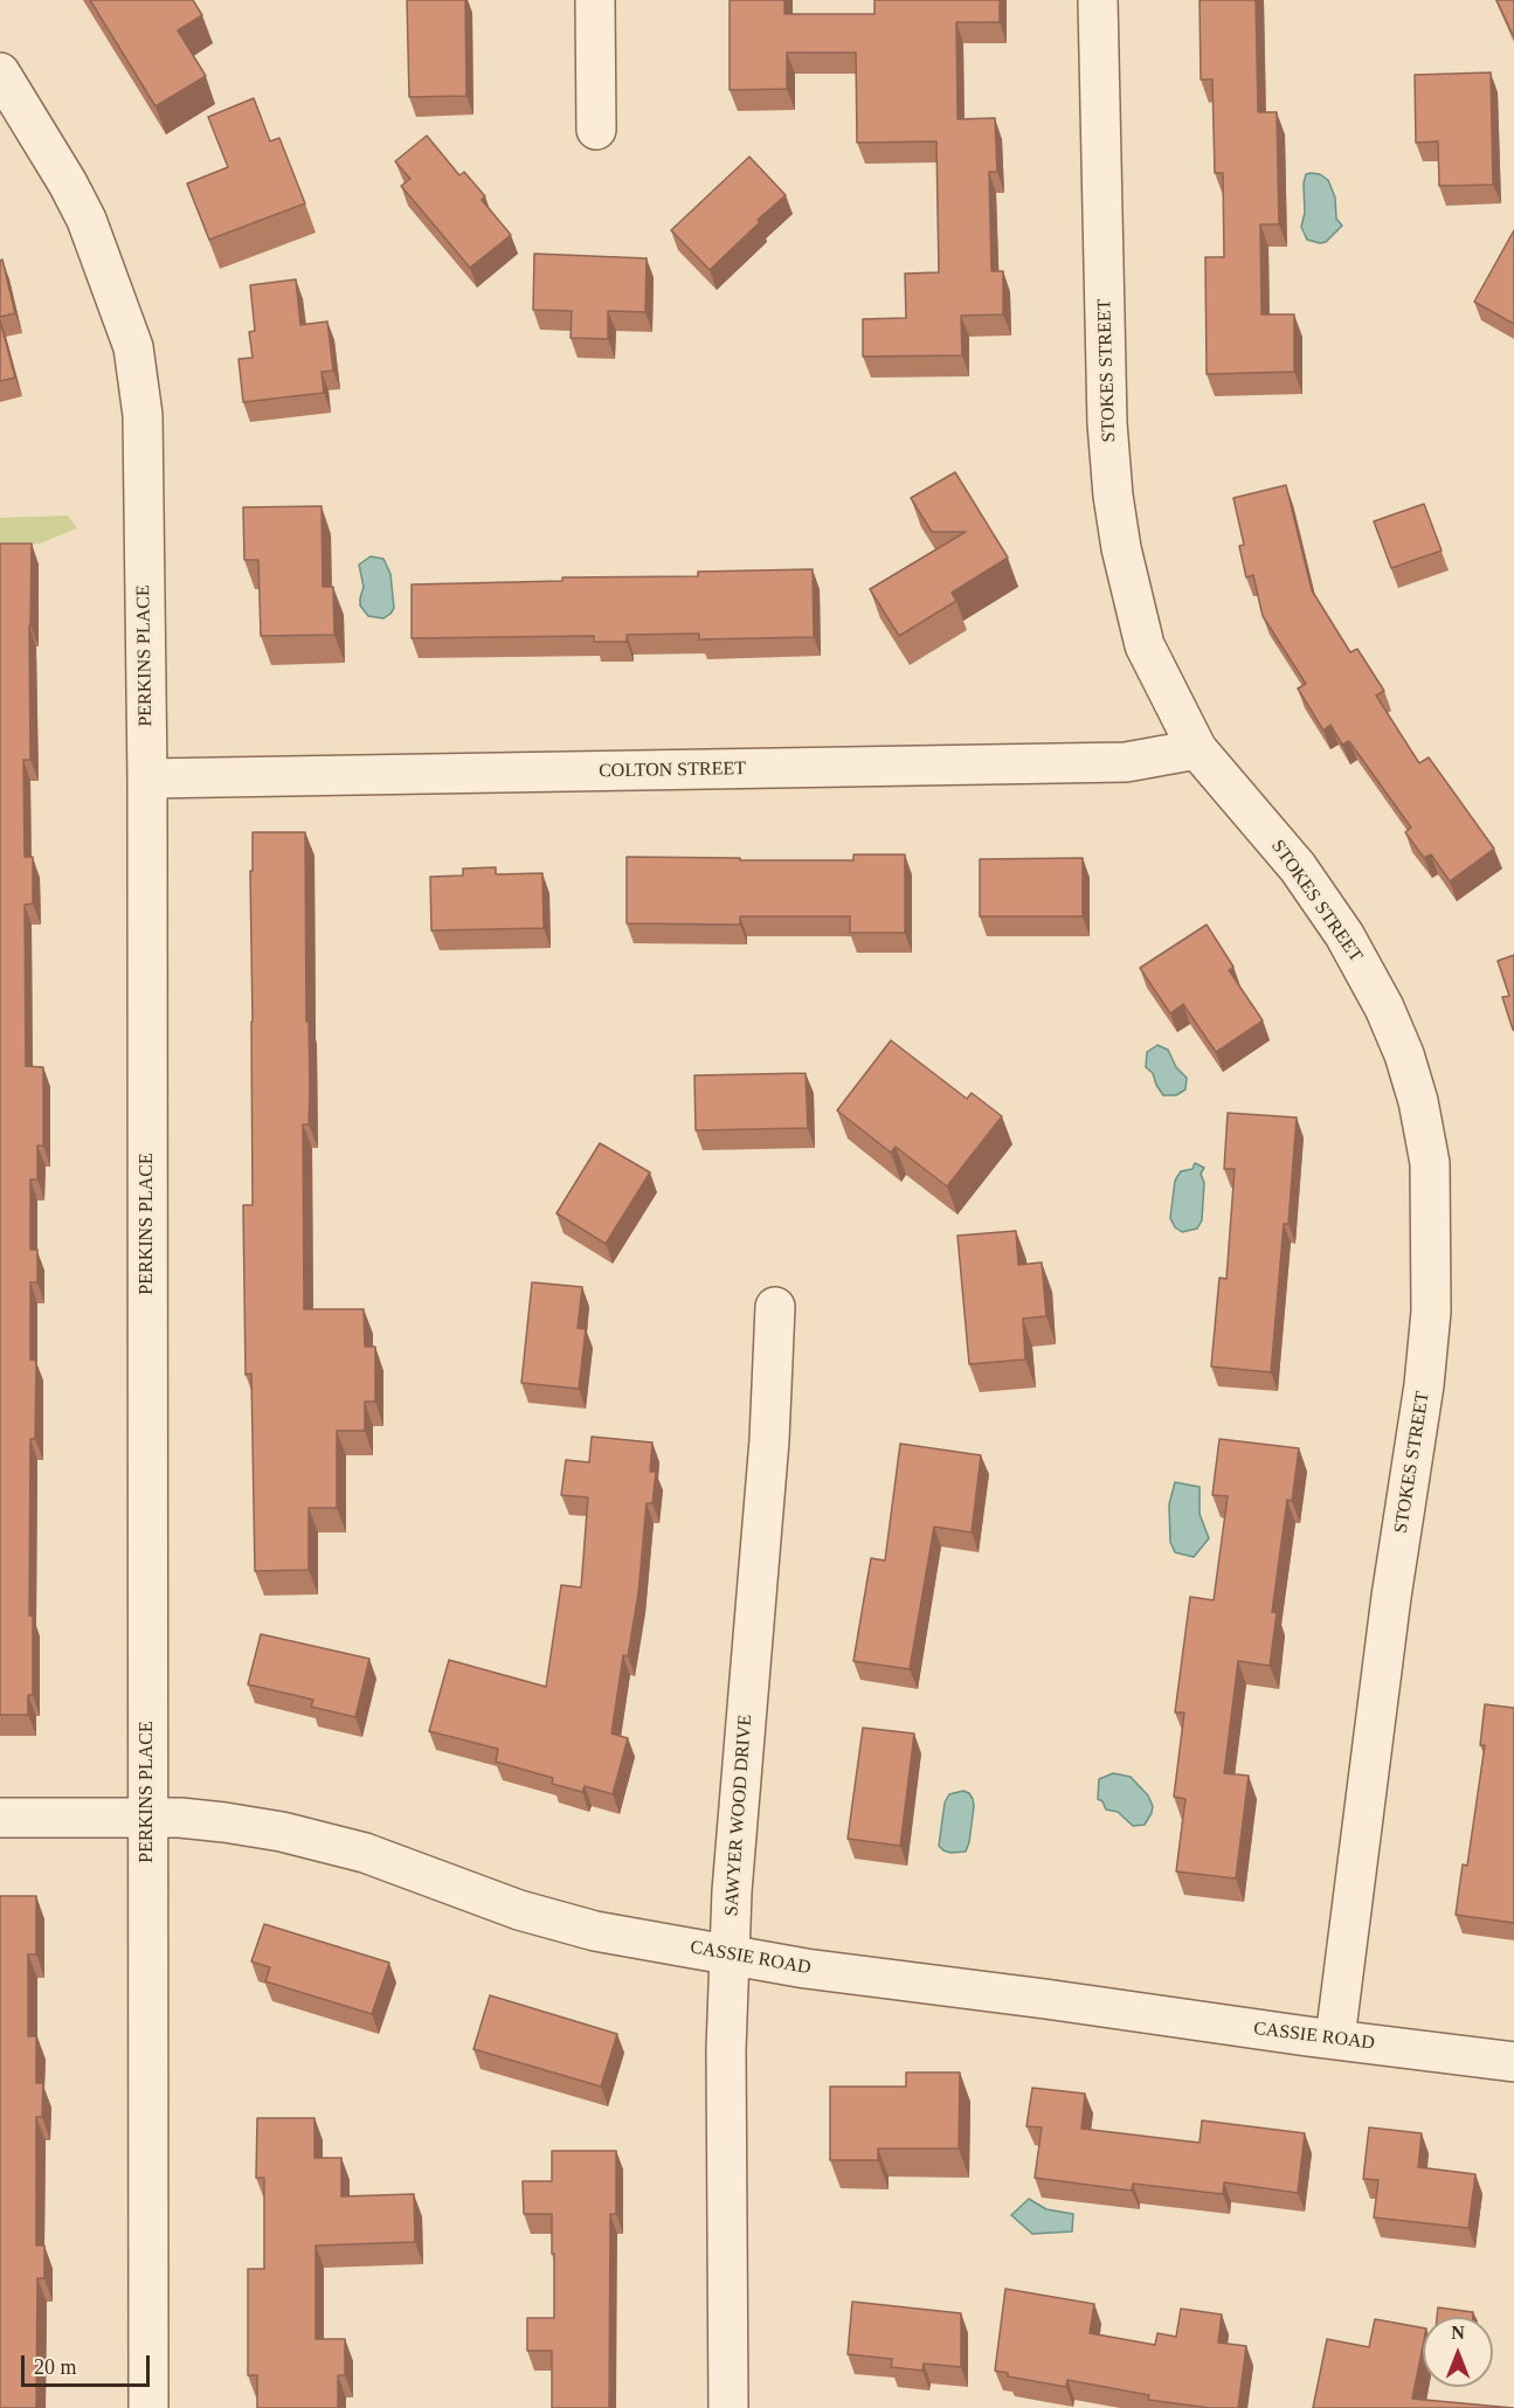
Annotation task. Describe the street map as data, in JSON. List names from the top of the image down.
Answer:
{
  "streets": {
    "street": [
      "STOKES STREET",
      "PERKINS PLACE",
      "COLTON STREET",
      "SAWYER WOOD DRIVE",
      "CASSIE ROAD"
    ]
  },
  "crossings": [
    ["STOKES STREET", "COLTON STREET"],
    ["STOKES STREET", "CASSIE ROAD"],
    ["PERKINS PLACE", "COLTON STREET"],
    ["PERKINS PLACE", "CASSIE ROAD"],
    ["SAWYER WOOD DRIVE", "CASSIE ROAD"]
  ],
  "scale_bar": "20 m",
  "north": "top"
}
